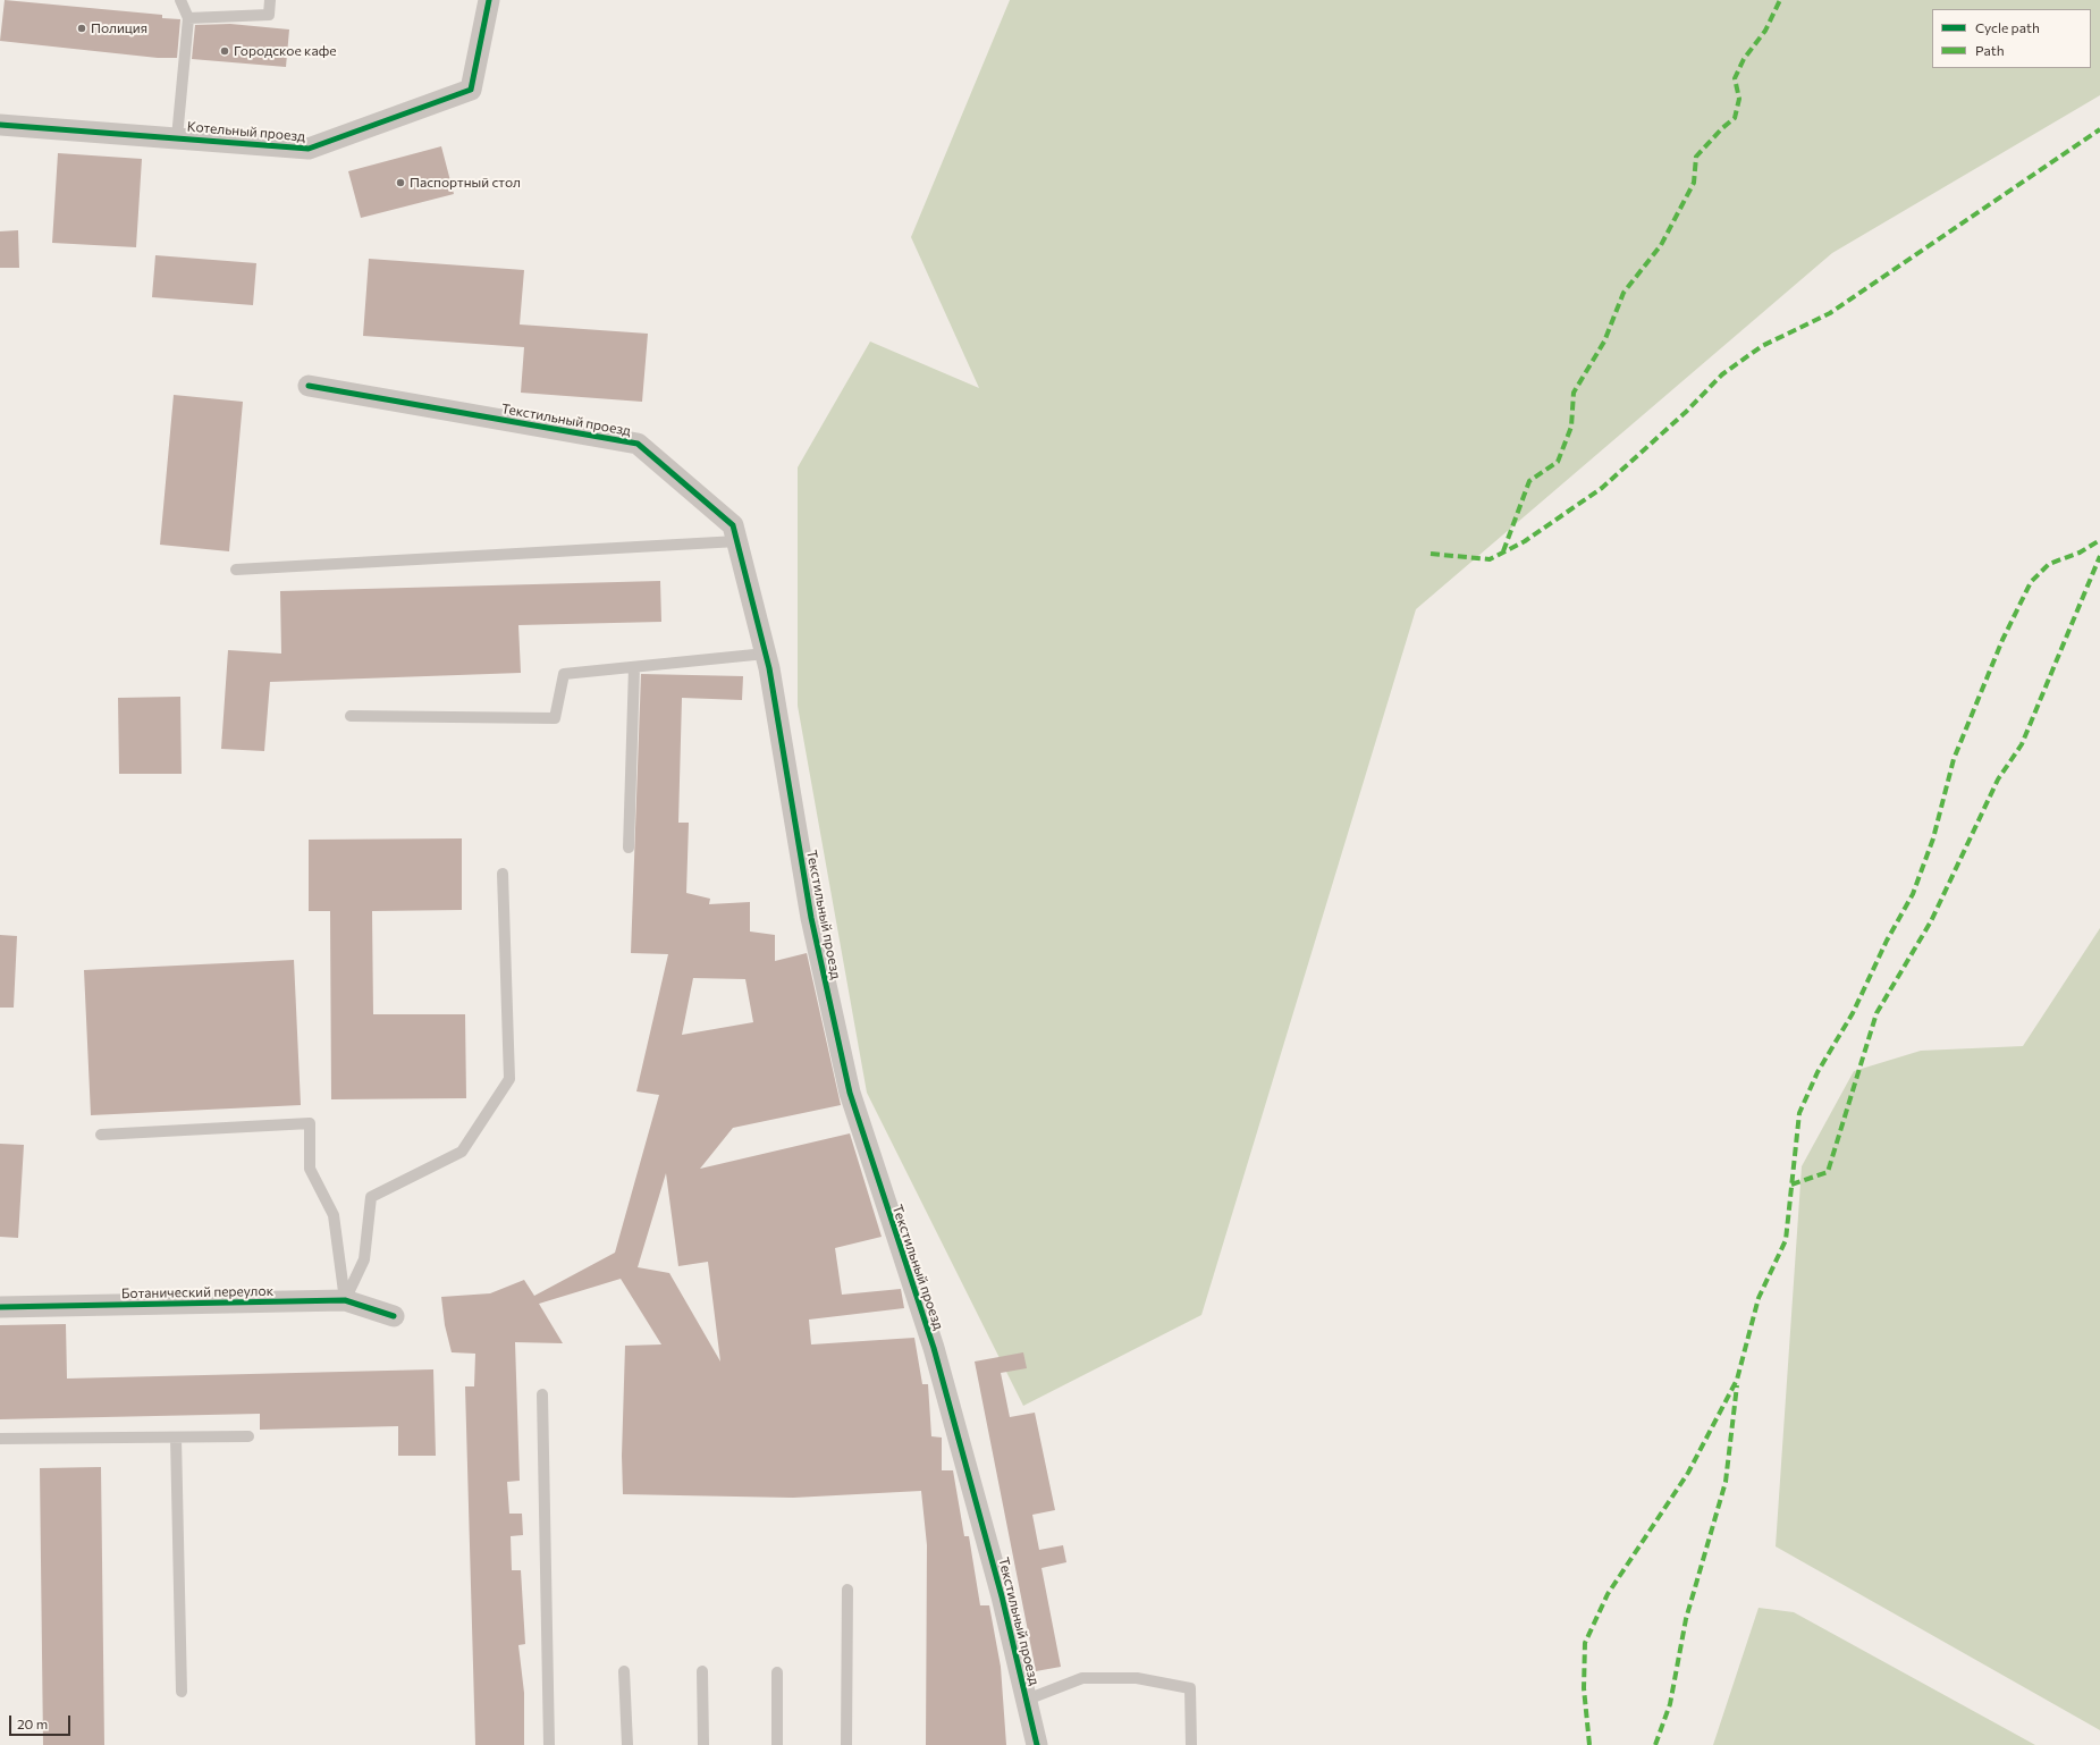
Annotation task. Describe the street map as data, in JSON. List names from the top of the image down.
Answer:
{
  "streets": {
    "street": ["Котельный проезд", "Текстильный проезд", "Ботанический переулок"]
  },
  "places": ["Полиция", "Городское кафе", "Паспортный стол"],
  "legend": ["Cycle path", "Path"],
  "scale_bar": "20 m"
}
